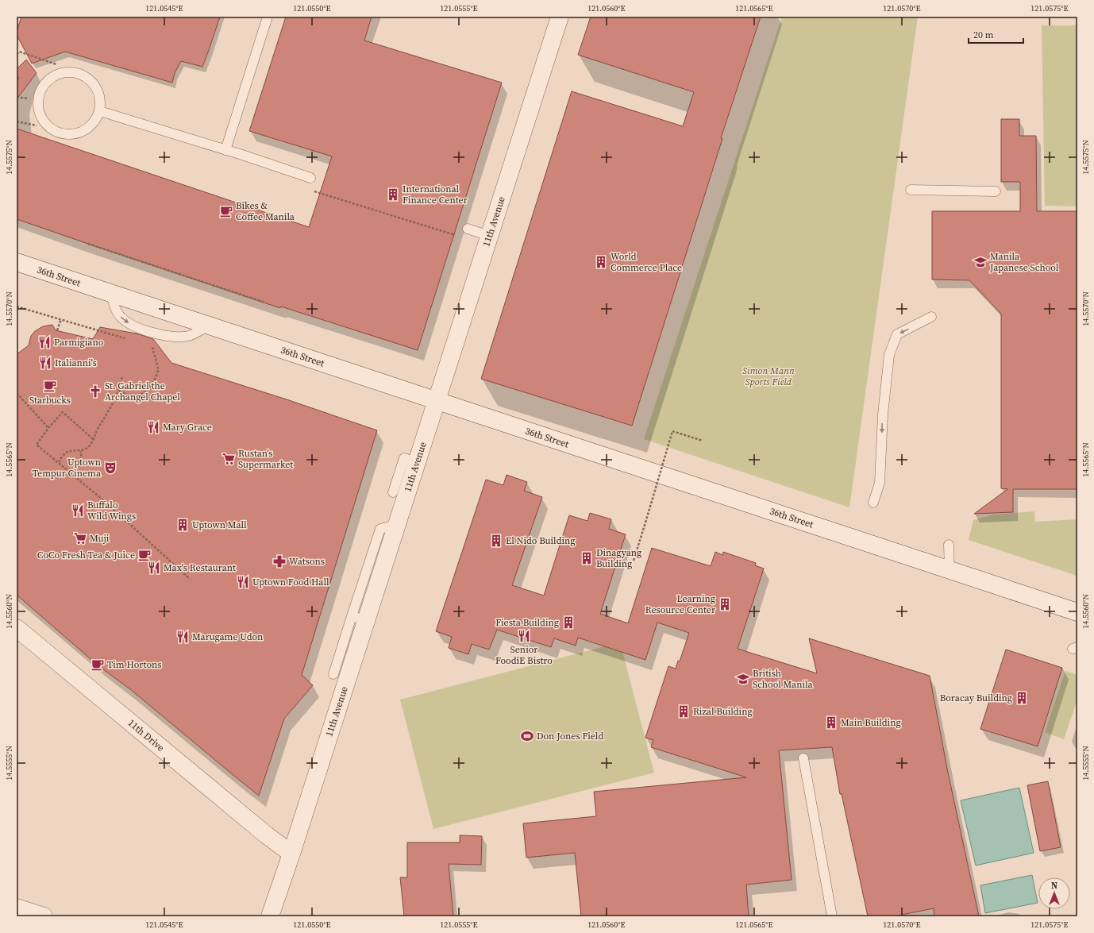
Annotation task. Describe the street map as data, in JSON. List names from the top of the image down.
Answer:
{
  "streets": {
    "street": ["11th Avenue", "36th Street", "11th Drive"]
  },
  "crossings": [
    ["11th Avenue", "36th Street"],
    ["11th Avenue", "11th Drive"]
  ],
  "parks": ["Simon Mann Sports Field"],
  "places": {
    "building": [
      "International Finance Center",
      "World Commerce Place",
      "Uptown Mall",
      "El Nido Building",
      "Dinagyang Building",
      "Learning Resource Center",
      "Fiesta Building",
      "Boracay Building",
      "Rizal Building",
      "Main Building"
    ],
    "cafe": [
      "Bikes & Coffee Manila",
      "Starbucks",
      "CoCo Fresh Tea & Juice",
      "Tim Hortons"
    ],
    "school or university": ["Manila Japanese School", "British School Manila"],
    "restaurant": [
      "Parmigiano",
      "Italianni's",
      "Mary Grace",
      "Buffalo Wild Wings",
      "Max's Restaurant",
      "Uptown Food Hall",
      "Senior FoodiE Bistro",
      "Marugame Udon"
    ],
    "church": ["St. Gabriel the Archangel Chapel"],
    "supermarket": ["Rustan's Supermarket", "Muji"],
    "theatre": ["Uptown Tempur Cinema"],
    "pharmacy": ["Watsons"],
    "sports": ["Don Jones Field"]
  },
  "scale_bar": "20 m",
  "north": "top",
  "coordinates": [
    "121.0545°E",
    "121.0550°E",
    "121.0555°E",
    "121.0560°E",
    "121.0565°E",
    "121.0570°E",
    "121.0575°E",
    "14.5575°N",
    "14.5570°N",
    "14.5565°N",
    "14.5560°N",
    "14.5555°N"
  ]
}
